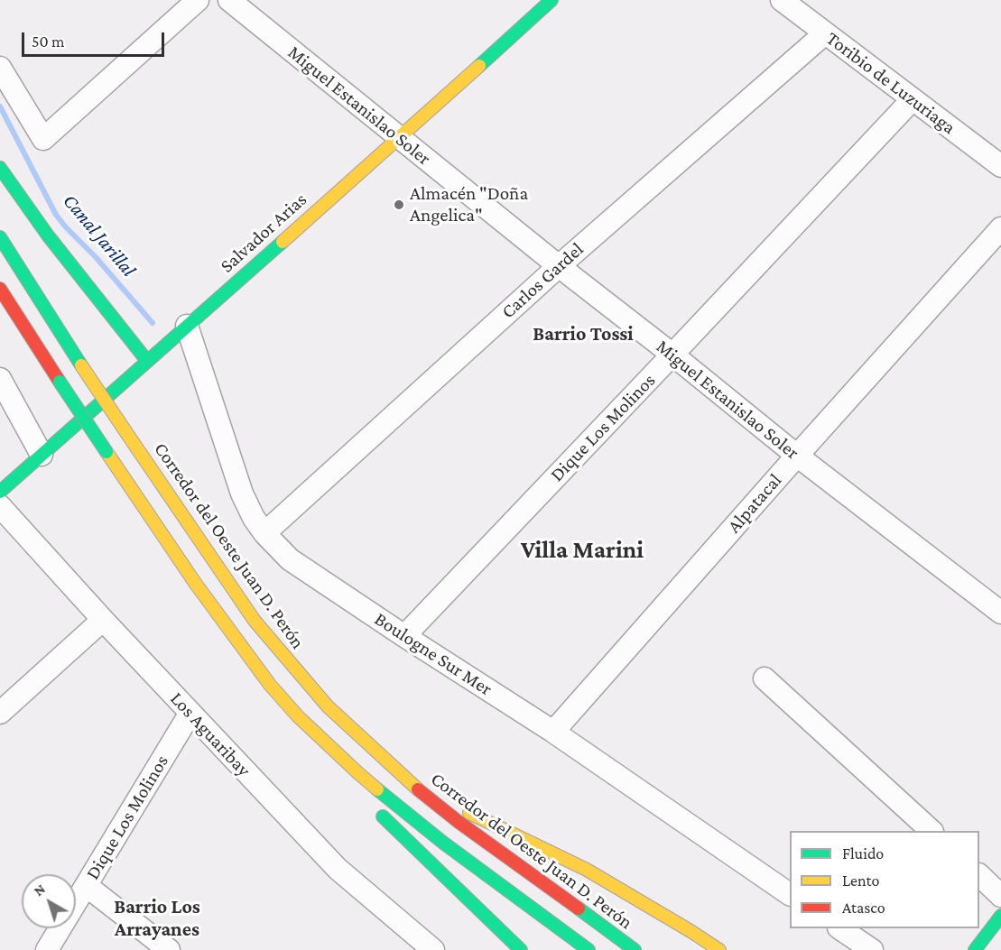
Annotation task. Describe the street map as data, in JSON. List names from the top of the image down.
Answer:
{
  "streets": {
    "main road": ["Salvador Arias", "Corredor del Oeste Juan D. Perón"],
    "street": [
      "Toribio de Luzuriaga",
      "Miguel Estanislao Soler",
      "Carlos Gardel",
      "Dique Los Molinos",
      "Alpatacal",
      "Boulogne Sur Mer",
      "Los Aguaribay"
    ]
  },
  "crossings": [
    ["Toribio de Luzuriaga", "Carlos Gardel"],
    ["Toribio de Luzuriaga", "Dique Los Molinos"],
    ["Miguel Estanislao Soler", "Salvador Arias"],
    ["Miguel Estanislao Soler", "Carlos Gardel"],
    ["Miguel Estanislao Soler", "Dique Los Molinos"],
    ["Miguel Estanislao Soler", "Alpatacal"],
    ["Salvador Arias", "Boulogne Sur Mer"],
    ["Carlos Gardel", "Boulogne Sur Mer"],
    ["Dique Los Molinos", "Boulogne Sur Mer"],
    ["Dique Los Molinos", "Los Aguaribay"],
    ["Alpatacal", "Boulogne Sur Mer"]
  ],
  "districts": ["Barrio Tossi", "Villa Marini", "Barrio Los Arrayanes"],
  "water": ["Canal Jarillal"],
  "places": ["Almacén \"Doña Angelica\""],
  "legend": ["Fluido", "Lento", "Atasco"],
  "scale_bar": "50 m",
  "north": "top left"
}
